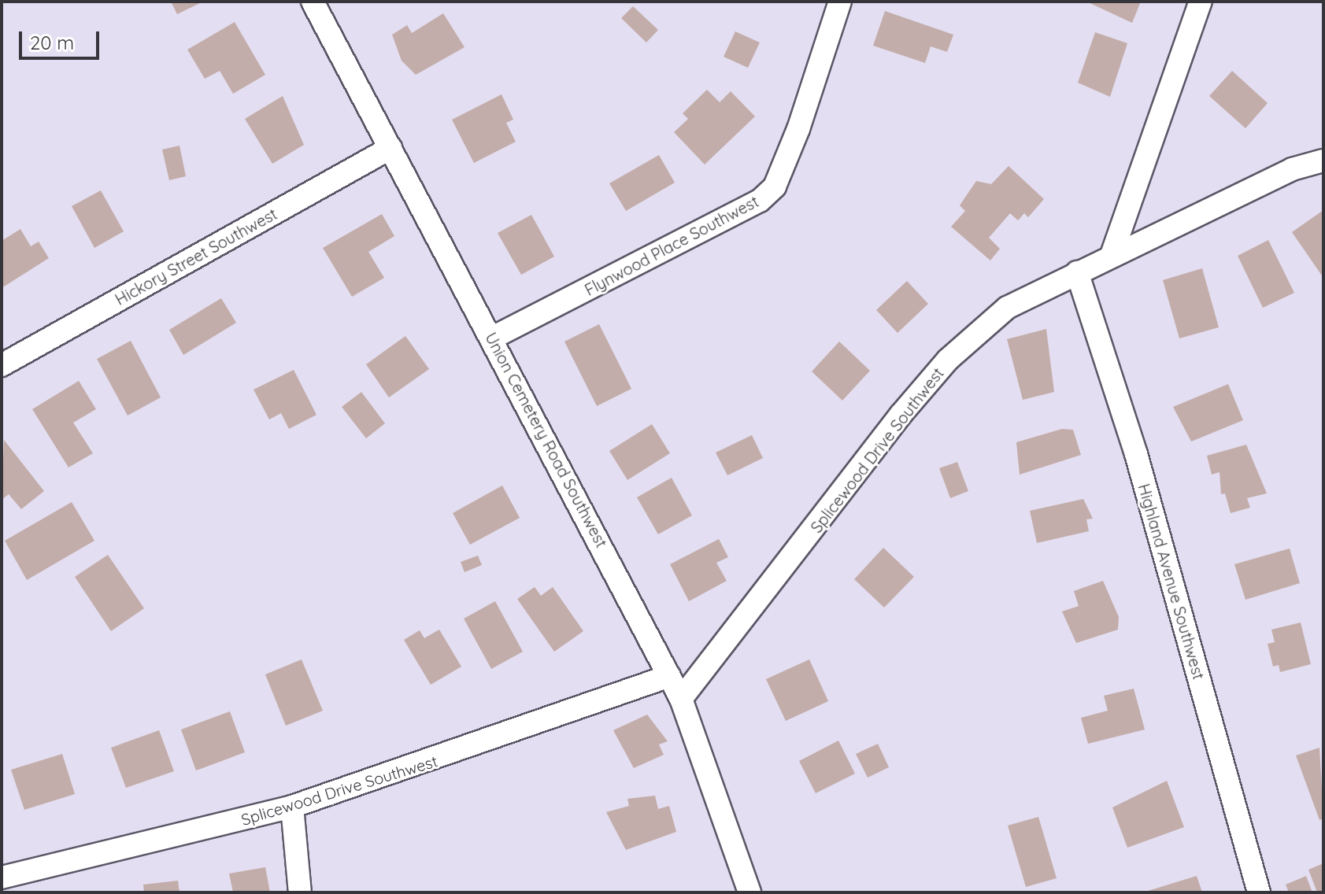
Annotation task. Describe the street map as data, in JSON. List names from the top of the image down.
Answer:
{
  "streets": {
    "street": [
      "Flynwood Place Southwest",
      "Hickory Street Southwest",
      "Union Cemetery Road Southwest",
      "Splicewood Drive Southwest",
      "Highland Avenue Southwest"
    ]
  },
  "crossings": [
    ["Flynwood Place Southwest", "Union Cemetery Road Southwest"],
    ["Hickory Street Southwest", "Union Cemetery Road Southwest"],
    ["Union Cemetery Road Southwest", "Splicewood Drive Southwest"],
    ["Splicewood Drive Southwest", "Highland Avenue Southwest"]
  ],
  "scale_bar": "20 m"
}
